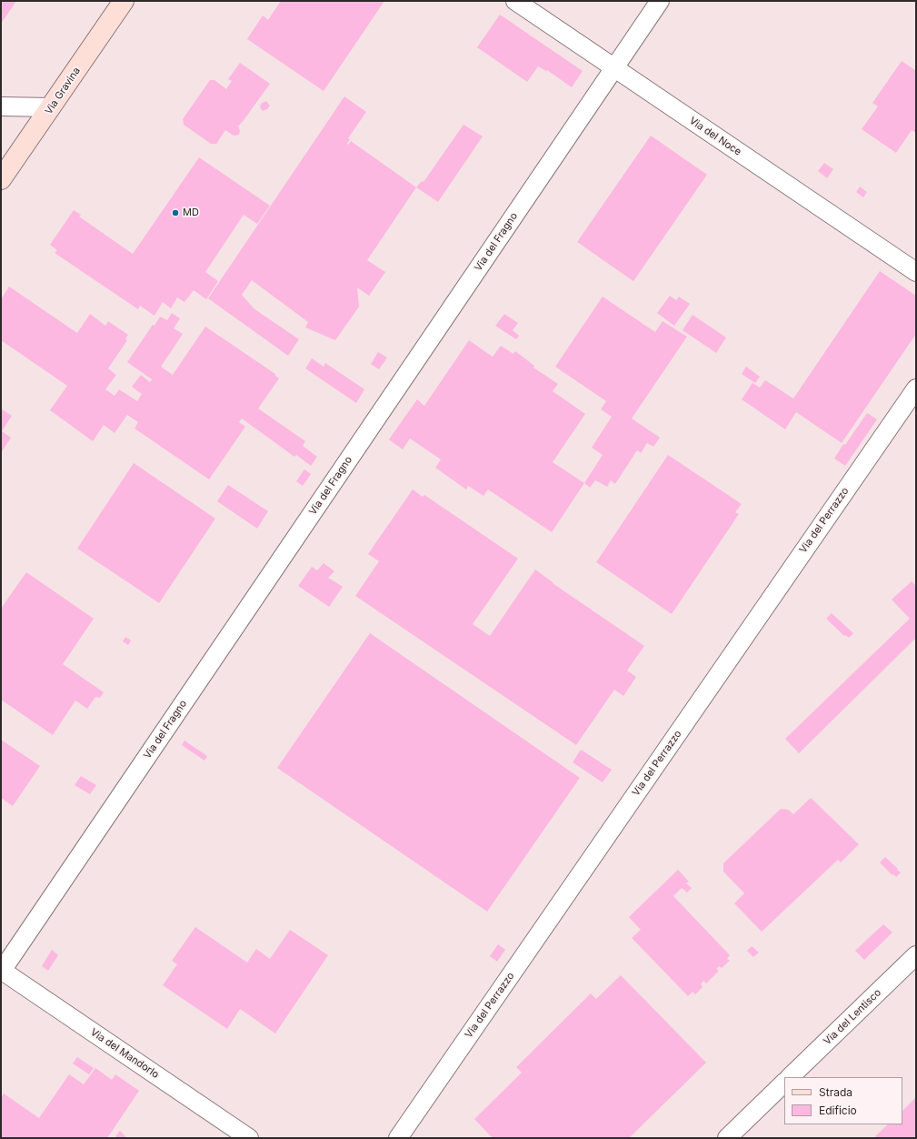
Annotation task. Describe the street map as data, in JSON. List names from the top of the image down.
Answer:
{
  "streets": {
    "main road": ["Via Gravina"],
    "street": [
      "Via del Noce",
      "Via del Fragno",
      "Via del Perrazzo",
      "Via del Lentisco",
      "Via del Mandorlo"
    ]
  },
  "crossings": [
    ["Via del Noce", "Via del Fragno"],
    ["Via del Fragno", "Via del Mandorlo"]
  ],
  "places": ["MD"],
  "legend": ["Strada", "Edificio"]
}
